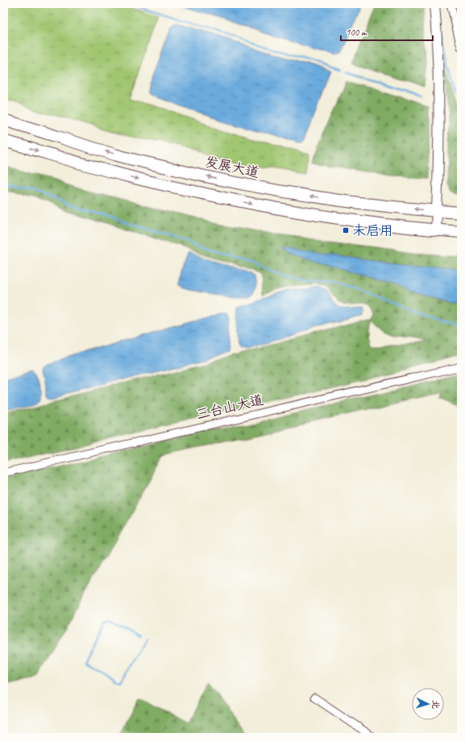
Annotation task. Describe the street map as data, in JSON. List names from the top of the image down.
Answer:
{
  "streets": {
    "main road": ["发展大道"],
    "street": ["三台山大道"]
  },
  "places": {
    "transit": ["未启用"]
  },
  "scale_bar": "100 m",
  "north": "right"
}
